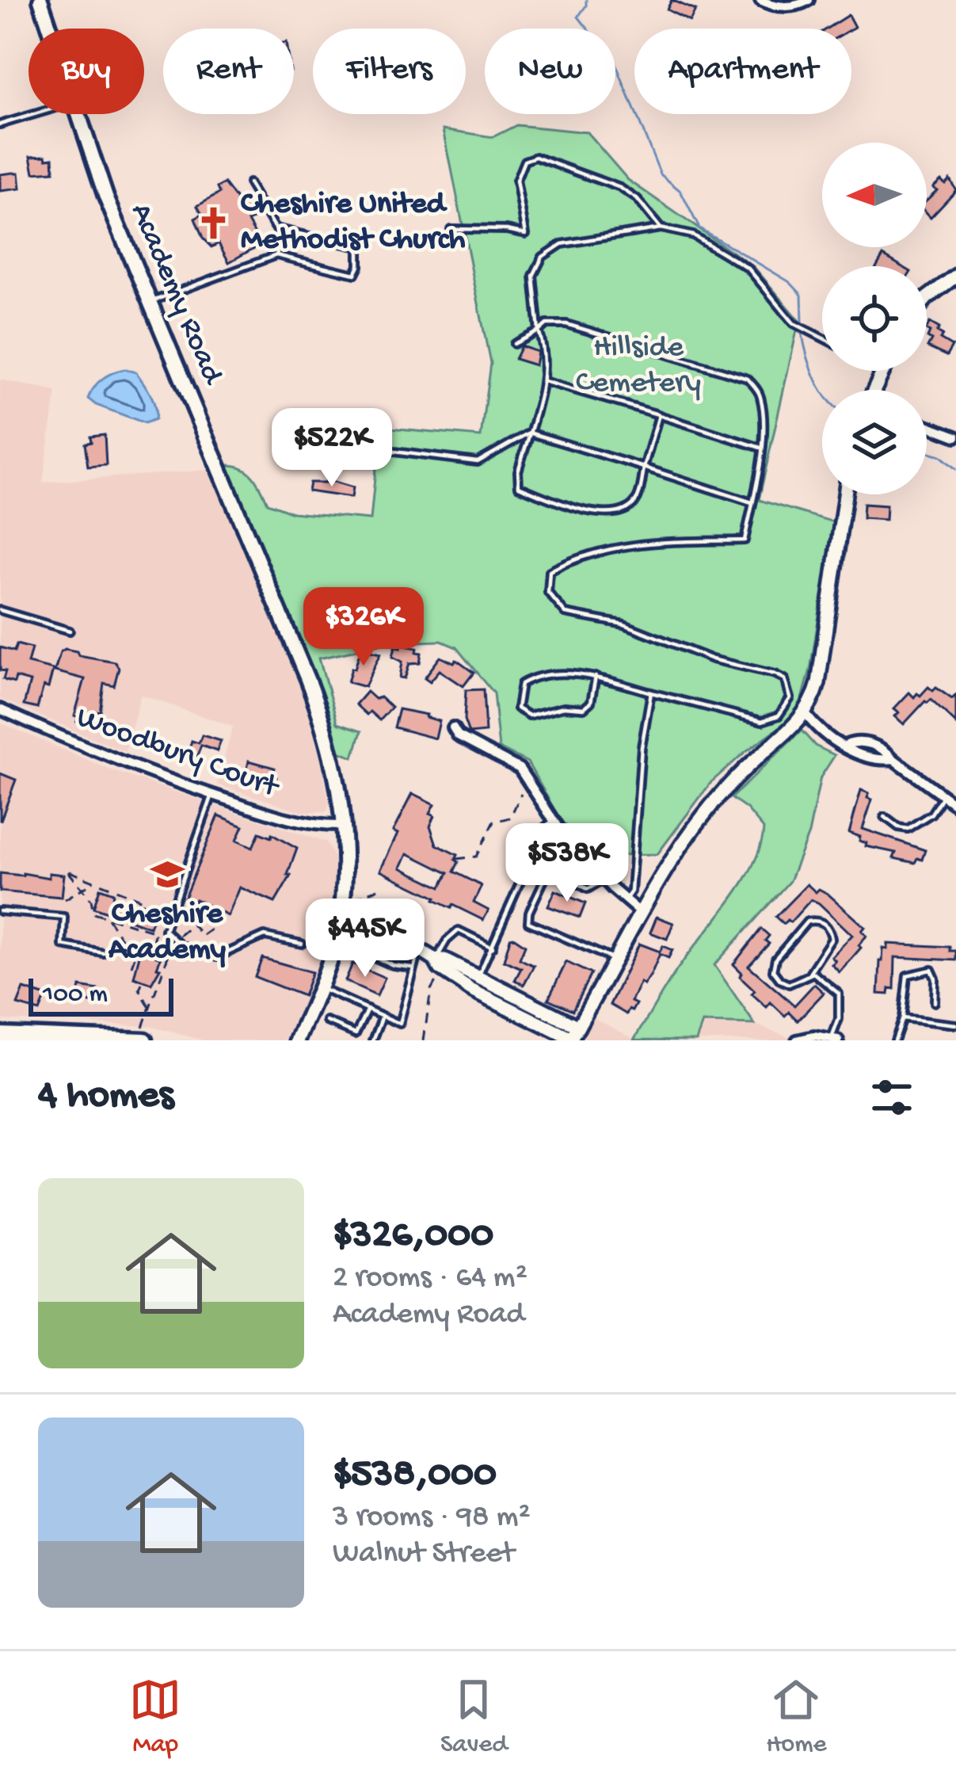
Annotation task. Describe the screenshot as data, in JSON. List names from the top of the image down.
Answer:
{
  "streets": {
    "main road": ["Academy Road"],
    "street": ["Woodbury Court"]
  },
  "crossings": [
    ["Academy Road", "Woodbury Court"]
  ],
  "parks": ["Hillside Cemetery"],
  "places": {
    "church": ["Cheshire United Methodist Church"],
    "school or university": ["Cheshire Academy"]
  },
  "scale_bar": "100 m",
  "north": "left",
  "page": {
    "chip": [
      "Buy",
      "Rent",
      "Filters",
      "New",
      "Apartment"
    ],
    "price": [
      "$522K",
      "$326K",
      "$538K",
      "$445K"
    ],
    "scale": "100 m",
    "heading": "4 homes",
    "list": [
      {
        "name": "$326,000",
        "note": "2 rooms · 64 m² · Academy Road"
      },
      {
        "name": "$538,000",
        "note": "3 rooms · 98 m² · Walnut Street"
      }
    ],
    "tabs": ["Map", "Saved", "Home"]
  }
}
